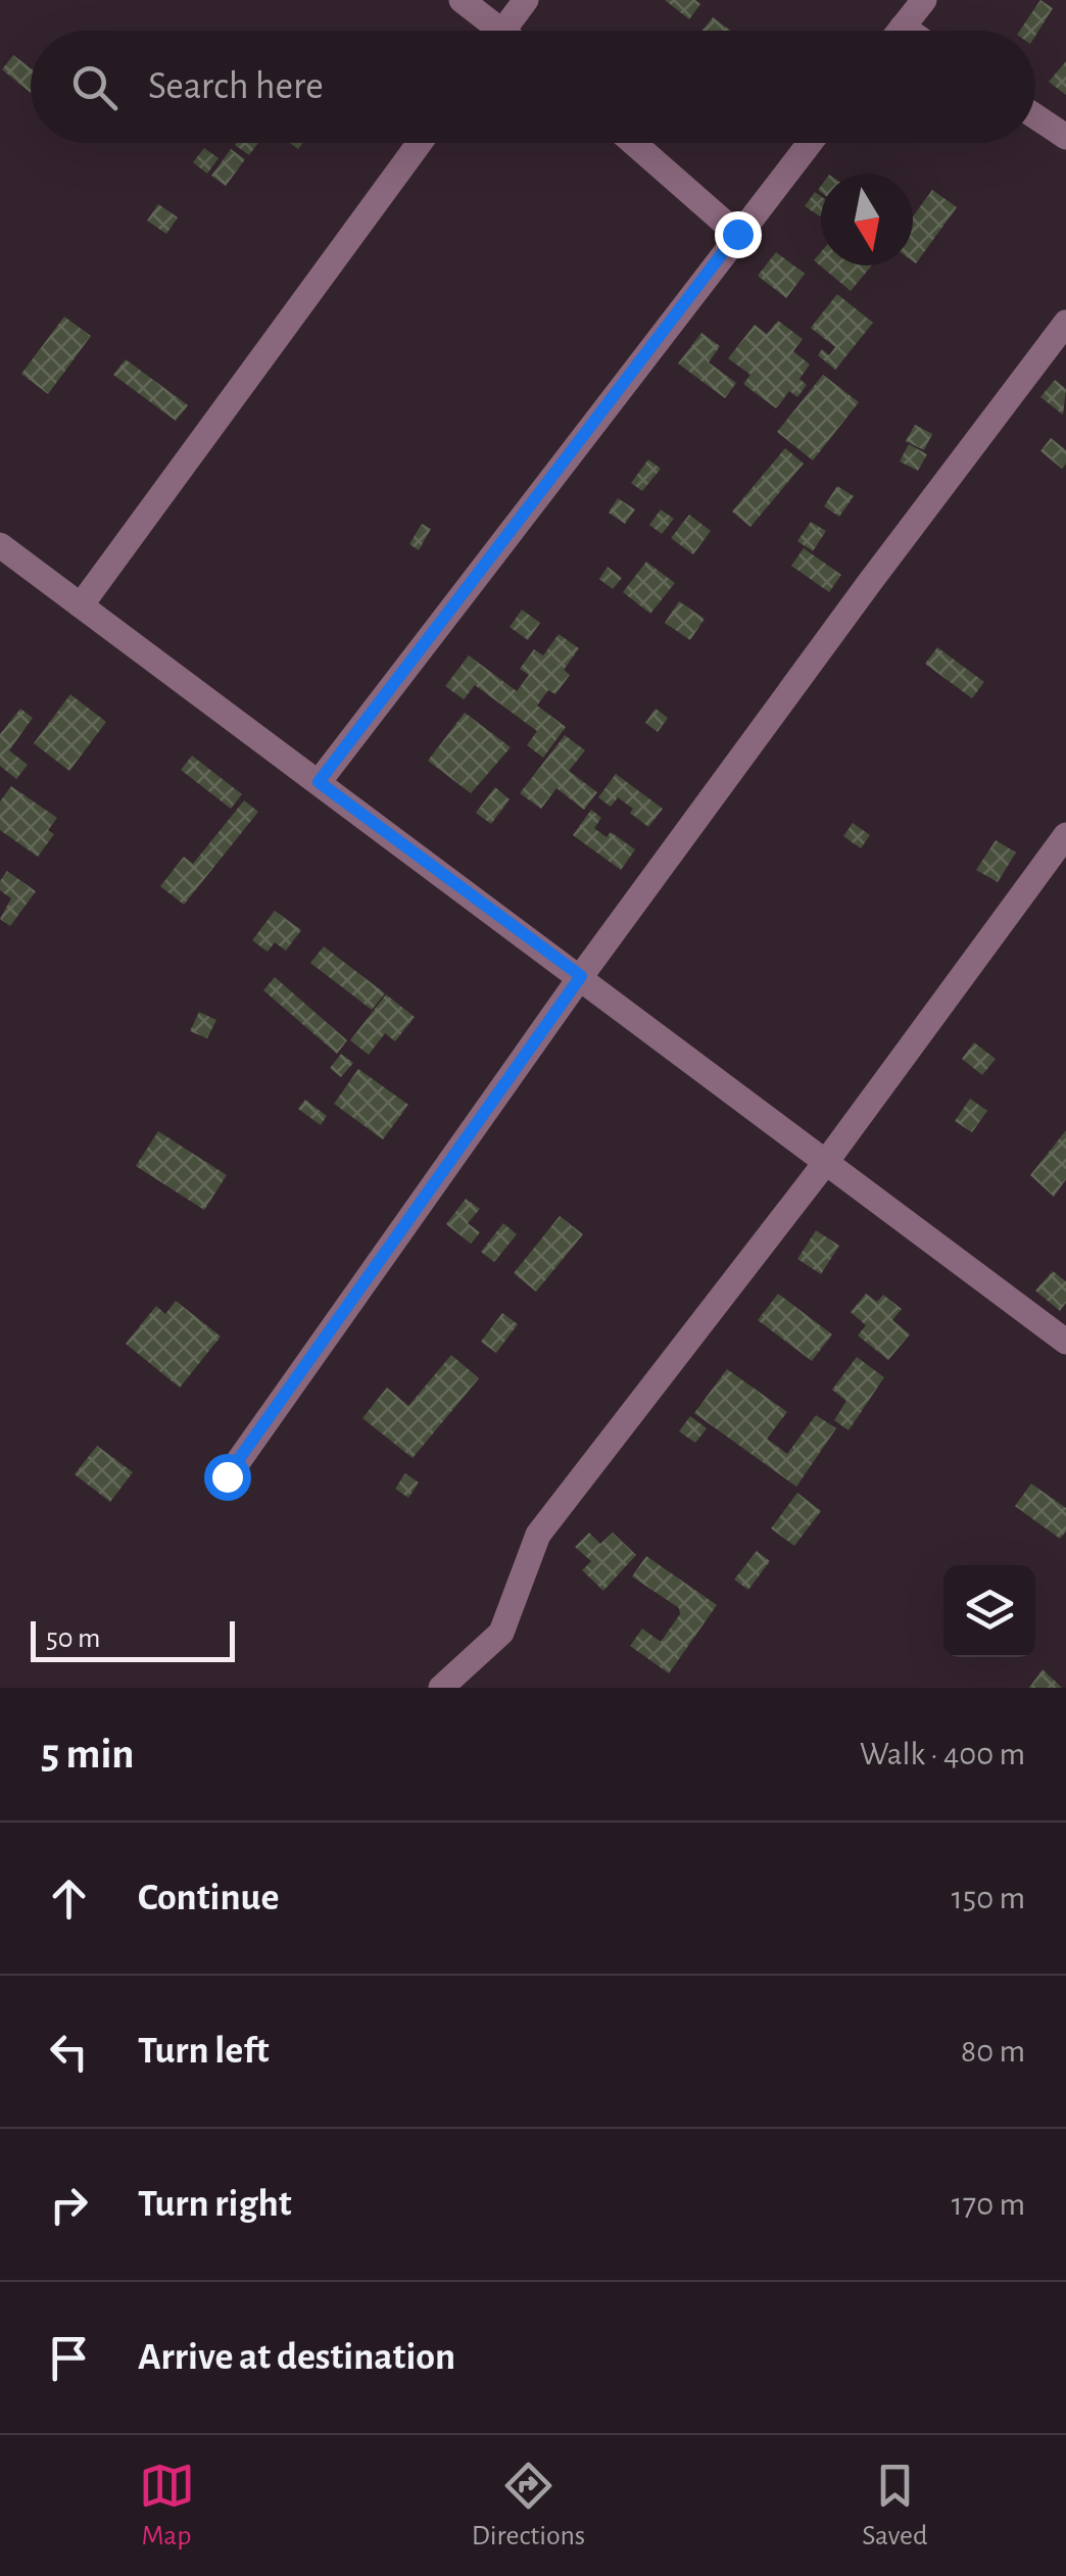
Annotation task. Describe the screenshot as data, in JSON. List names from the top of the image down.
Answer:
{
  "scale_bar": "50 m",
  "north": "bottom",
  "page": {
    "search": "Search here",
    "scale": "50 m",
    "heading": ["5 min", "Walk · 400 m"],
    "list": [
      ["Continue", "150 m"],
      ["Turn left", "80 m"],
      ["Turn right", "170 m"],
      "Arrive at destination"
    ],
    "nav": ["Map", "Directions", "Saved"]
  }
}
